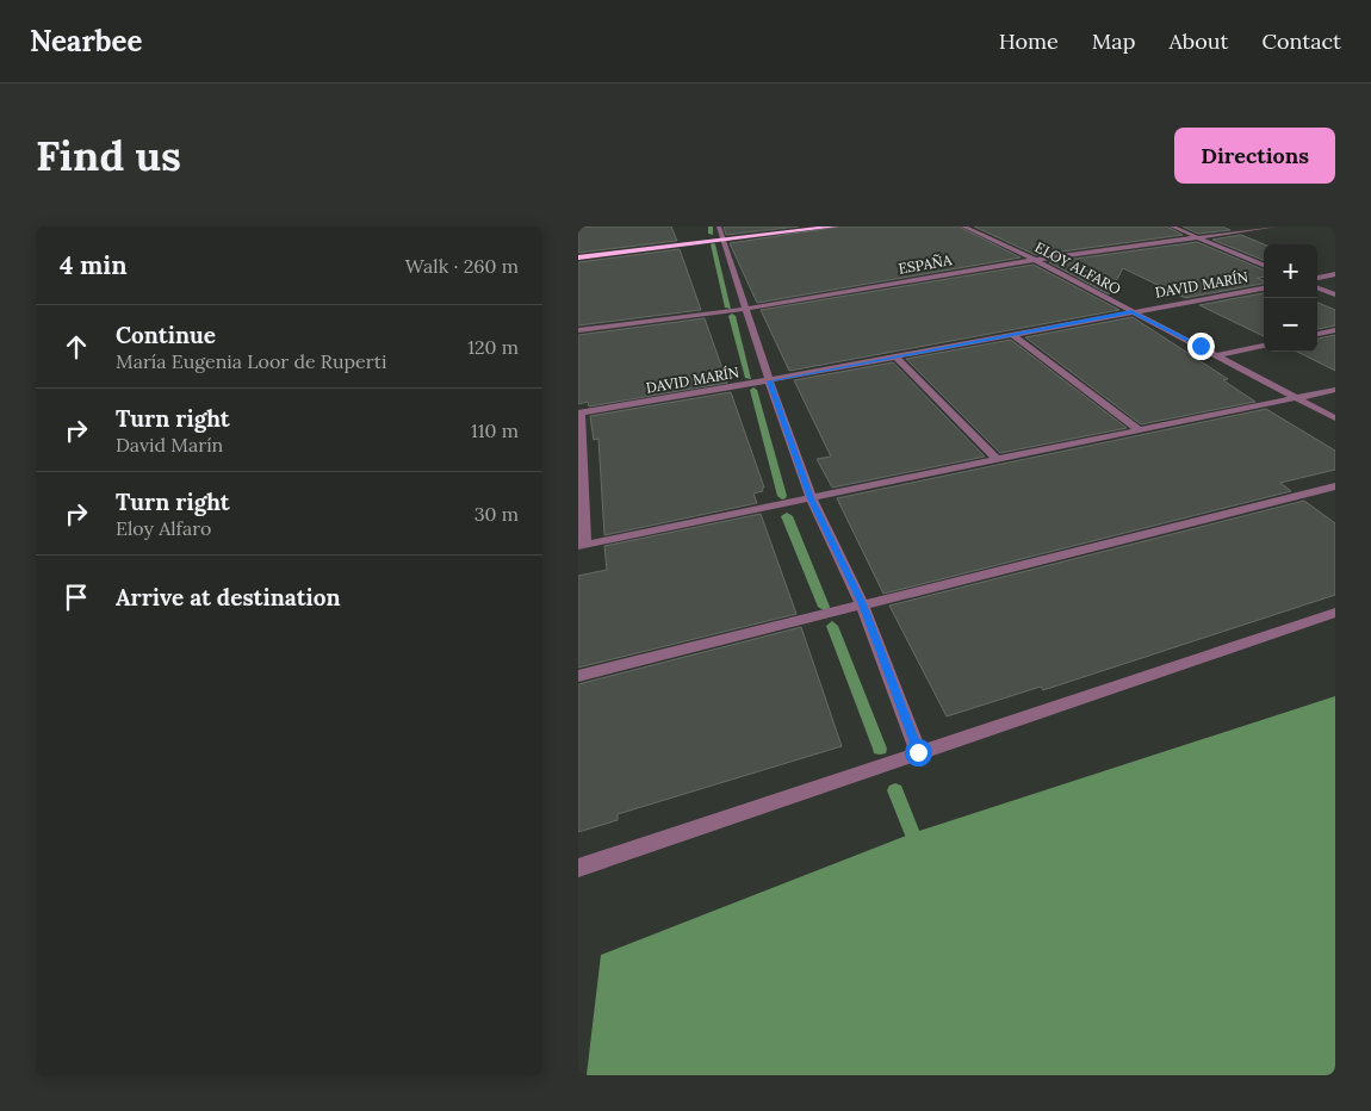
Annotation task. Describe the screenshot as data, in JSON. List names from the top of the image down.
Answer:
{
  "streets": {
    "street": ["ESPAÑA", "ELOY ALFARO", "DAVID MARÍN"]
  },
  "crossings": [
    ["ESPAÑA", "ELOY ALFARO"],
    ["ELOY ALFARO", "DAVID MARÍN"]
  ],
  "page": {
    "header": "Nearbee",
    "nav": [
      "Home",
      "Map",
      "About",
      "Contact"
    ],
    "buttons": "Directions",
    "title": "Find us",
    "heading": ["4 min", "Walk · 260 m"],
    "map_buttons": ["+", "−"],
    "list": [
      ["Continue", "María Eugenia Loor de Ruperti", "120 m"],
      ["Turn right", "David Marín", "110 m"],
      ["Turn right", "Eloy Alfaro", "30 m"],
      "Arrive at destination"
    ]
  }
}
